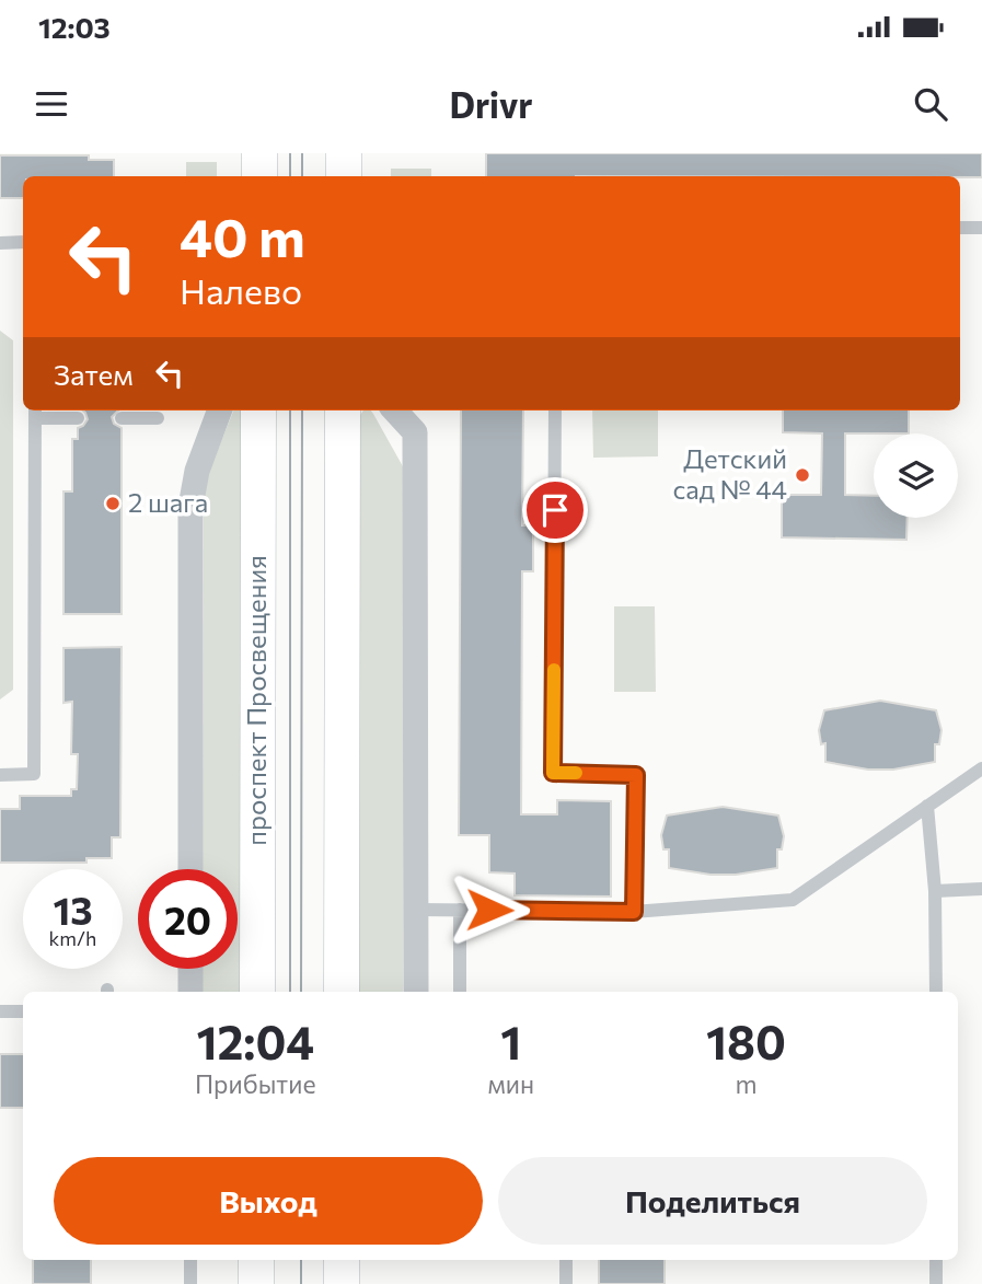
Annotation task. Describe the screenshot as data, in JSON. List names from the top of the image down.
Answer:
{
  "streets": {
    "main road": ["проспект Просвещения"]
  },
  "places": ["Детский сад № 44", "2 шага"],
  "page": {
    "status": "12:03",
    "header": "Drivr",
    "turn": ["40 m", "Налево"],
    "then": "Затем",
    "speed": "13 km/h",
    "limit": "20",
    "eta": [
      "12:04",
      "Прибытие",
      "1",
      "мин",
      "180",
      "m"
    ],
    "buttons": ["Выход", "Поделиться"]
  }
}
